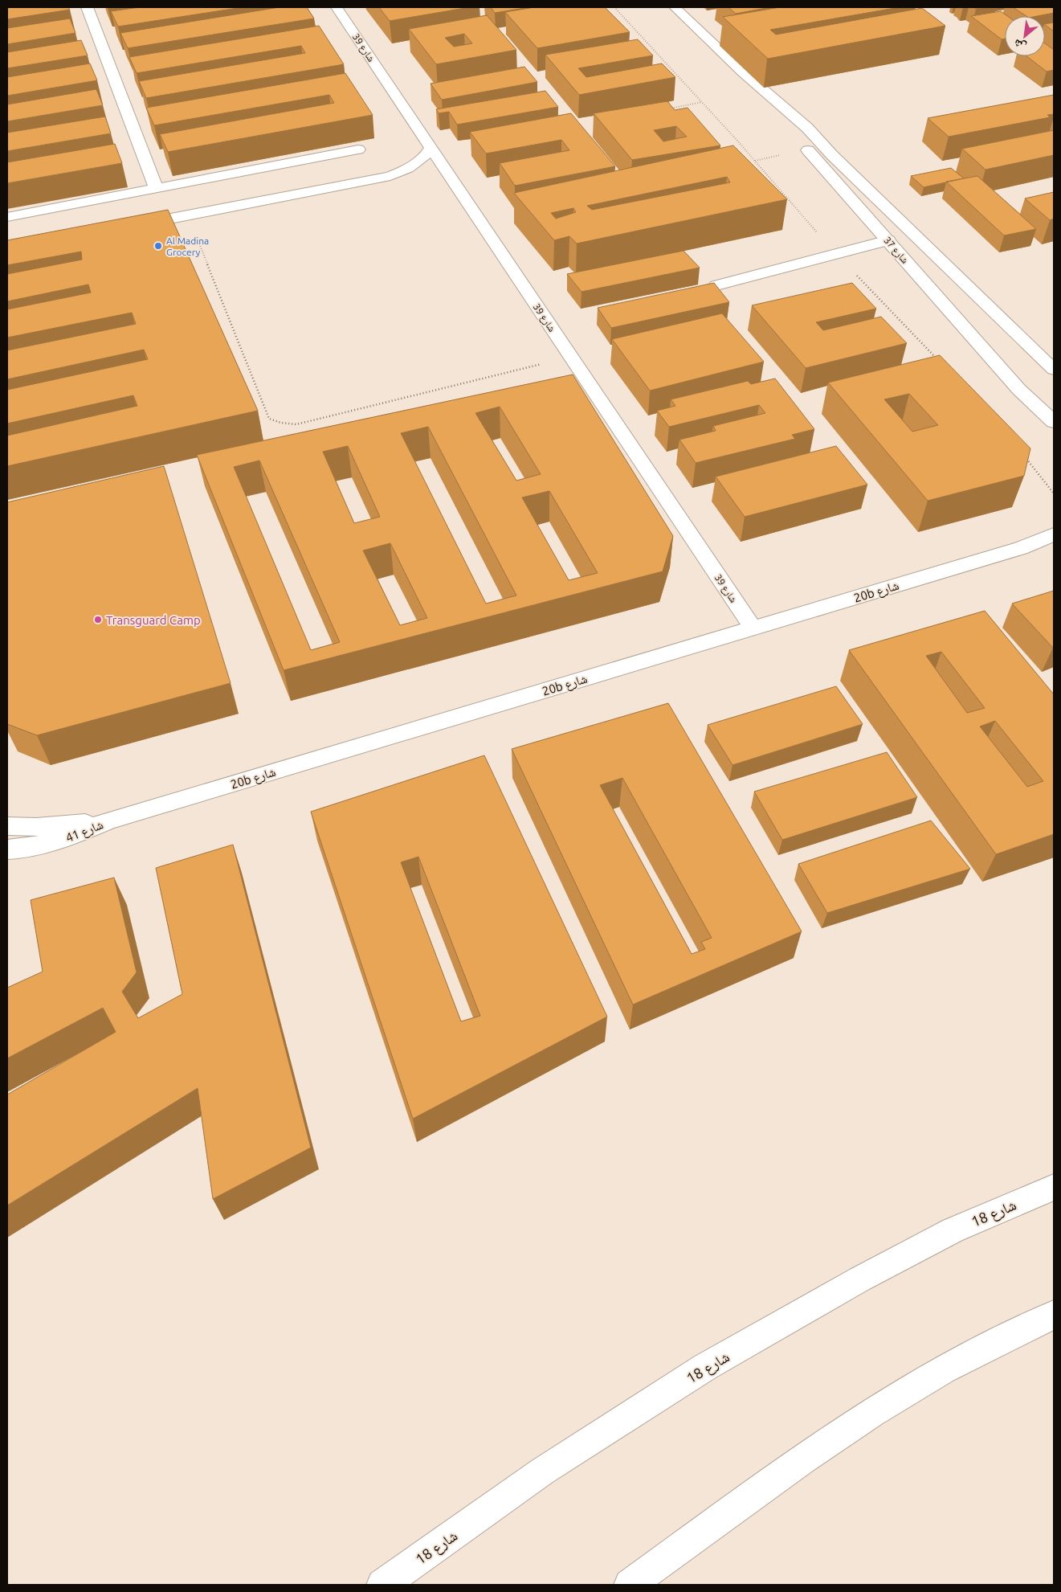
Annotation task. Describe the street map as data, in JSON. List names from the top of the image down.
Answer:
{
  "streets": {
    "street": [
      "شارع 39",
      "شارع 37",
      "20b شارع",
      "شارع 41",
      "شارع 18"
    ]
  },
  "crossings": [
    ["شارع 39", "20b شارع"],
    ["20b شارع", "شارع 41"]
  ],
  "places": ["Al Madina Grocery", "Transguard Camp"],
  "north": "bottom left"
}
